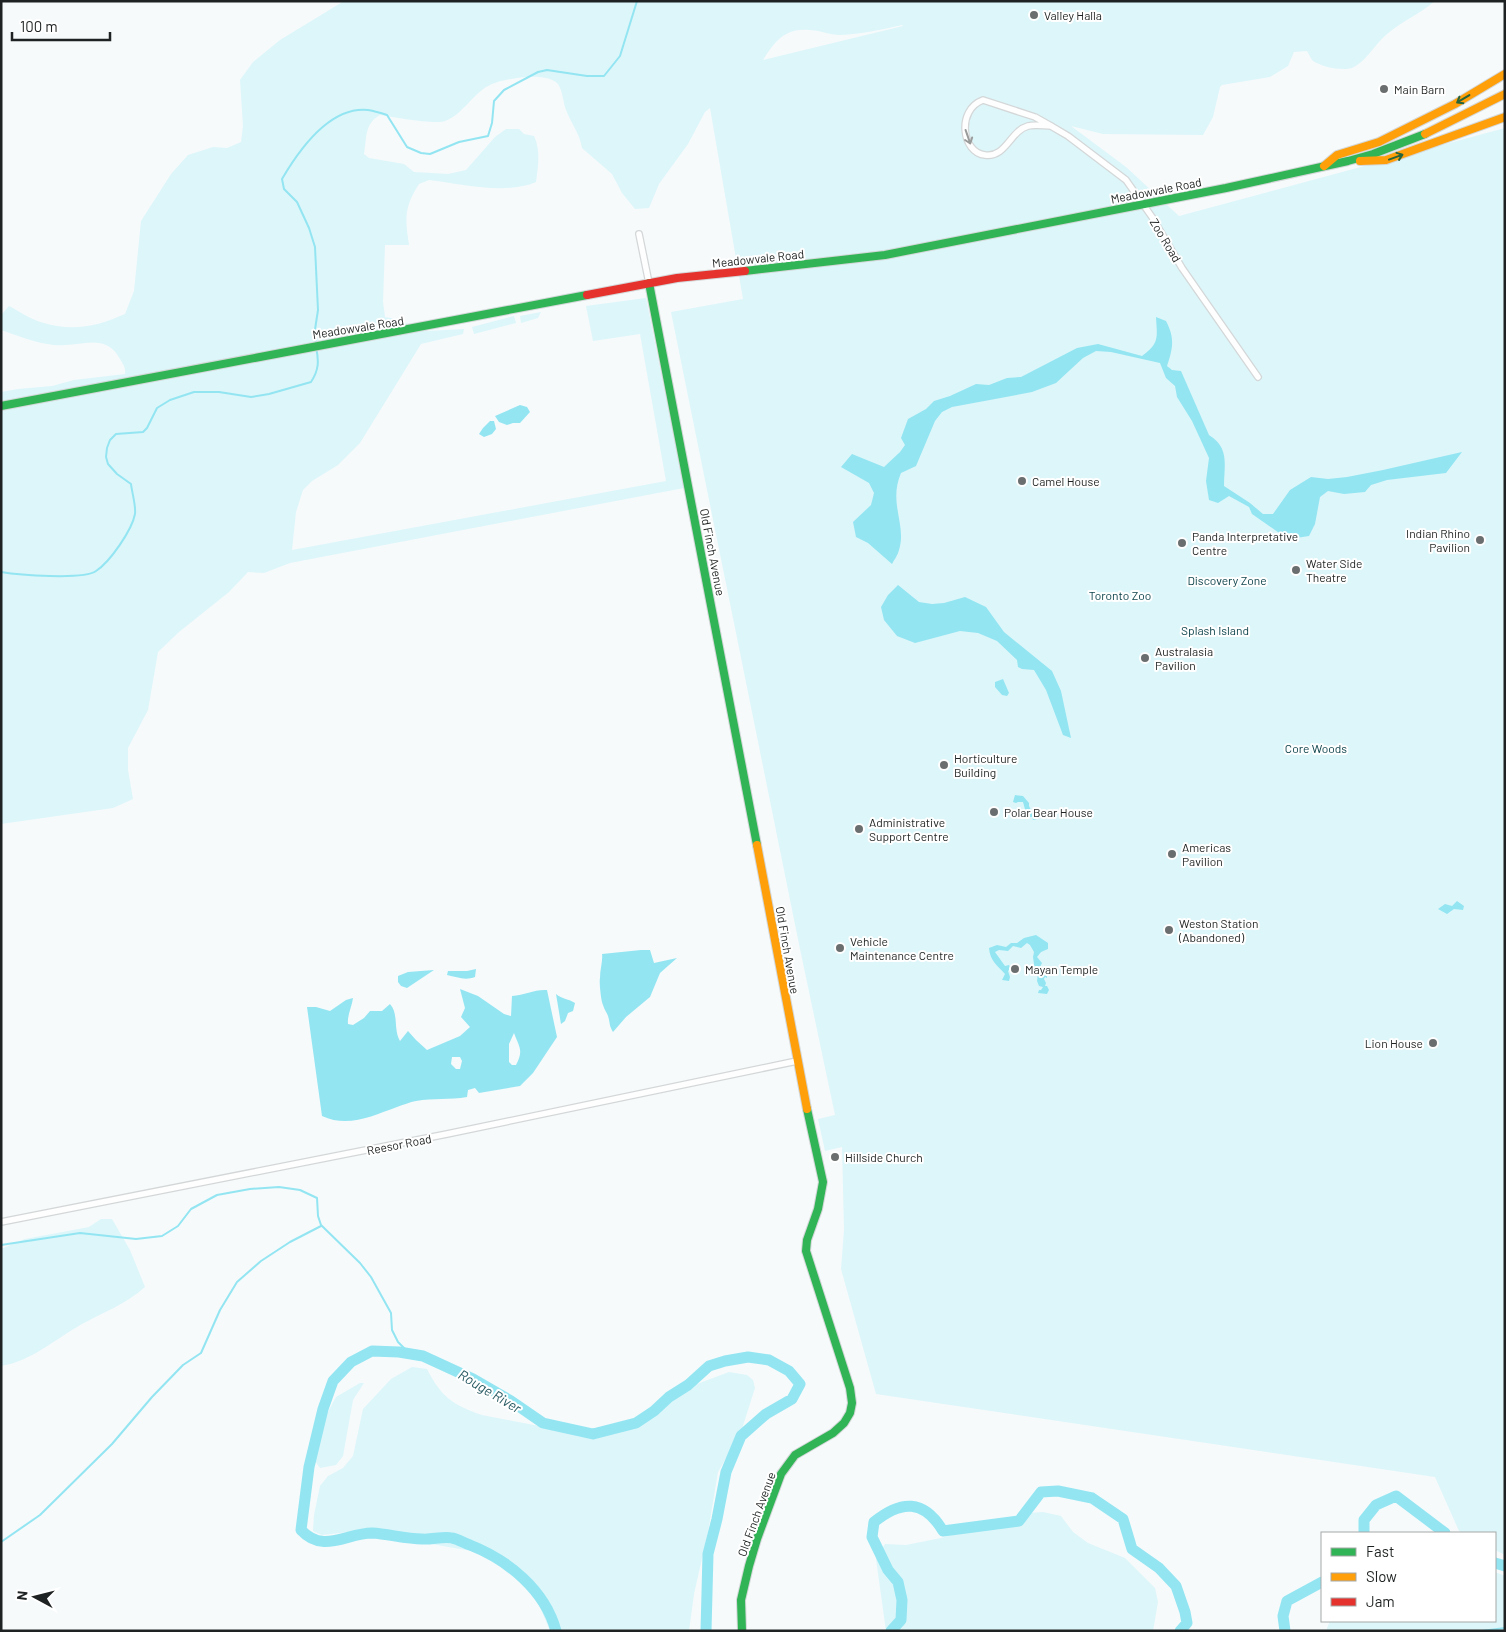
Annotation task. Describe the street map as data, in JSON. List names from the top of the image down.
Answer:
{
  "streets": {
    "street": [
      "Meadowvale Road",
      "Zoo Road",
      "Old Finch Avenue",
      "Reesor Road"
    ]
  },
  "crossings": [
    ["Meadowvale Road", "Zoo Road"],
    ["Meadowvale Road", "Old Finch Avenue"],
    ["Old Finch Avenue", "Reesor Road"]
  ],
  "water": ["Rouge River"],
  "parks": [
    "Discovery Zone",
    "Toronto Zoo",
    "Splash Island",
    "Core Woods"
  ],
  "places": [
    "Valley Halla",
    "Main Barn",
    "Camel House",
    "Indian Rhino Pavilion",
    "Panda Interpretative Centre",
    "Water Side Theatre",
    "Australasia Pavilion",
    "Horticulture Building",
    "Polar Bear House",
    "Administrative Support Centre",
    "Americas Pavilion",
    "Weston Station (Abandoned)",
    "Vehicle Maintenance Centre",
    "Mayan Temple",
    "Lion House",
    "Hillside Church"
  ],
  "legend": ["Fast", "Slow", "Jam"],
  "scale_bar": "100 m",
  "north": "left"
}
